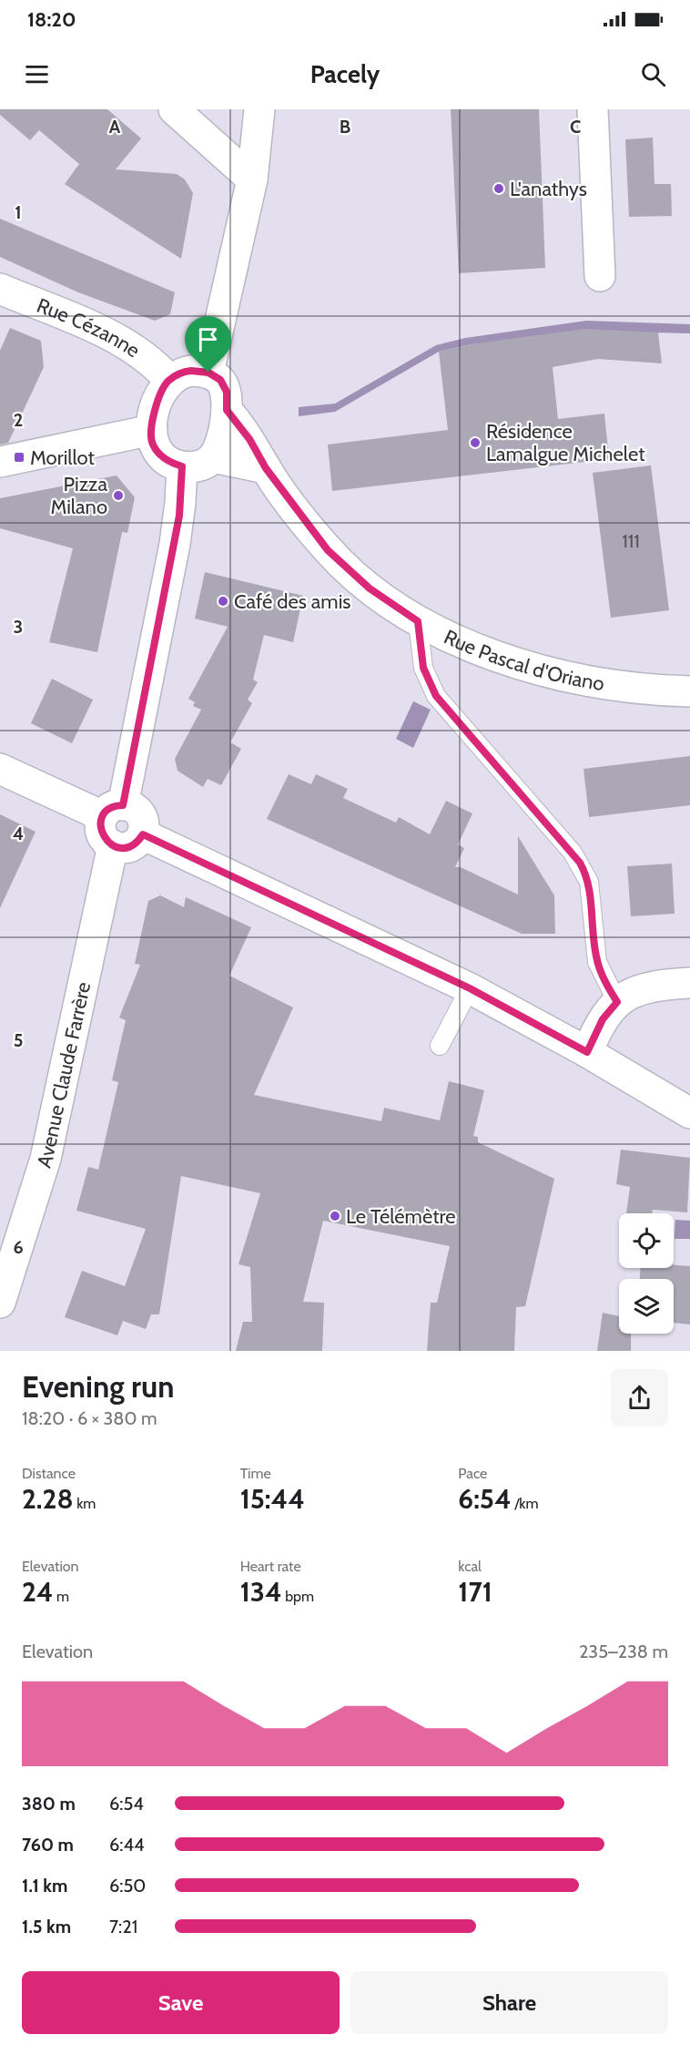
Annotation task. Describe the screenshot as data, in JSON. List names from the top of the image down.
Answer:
{
  "streets": {
    "street": ["Rue Cézanne", "Rue Pascal d'Oriano", "Avenue Claude Farrère"]
  },
  "crossings": [
    ["Rue Cézanne", "Rue Pascal d'Oriano"]
  ],
  "places": {
    "other": [
      "L'anathys",
      "Résidence Lamalgue Michelet",
      "Pizza Milano",
      "Café des amis",
      "Le Télémètre"
    ],
    "transit": ["Morillot"]
  },
  "house_numbers": ["111"],
  "page": {
    "status": "18:20",
    "header": "Pacely",
    "heading": ["Evening run", "18:20 · 6 × 380 m"],
    "stats": [
      ["Distance", "2.28 km"],
      ["Time", "15:44"],
      ["Pace", "6:54 /km"],
      ["Elevation", "24 m"],
      ["Heart rate", "134 bpm"],
      ["kcal", "171"]
    ],
    "chart": ["Elevation", "235–238 m"],
    "list": [
      {
        "name": "380 m",
        "note": "6:54"
      },
      {
        "name": "760 m",
        "note": "6:44"
      },
      {
        "name": "1.1 km",
        "note": "6:50"
      },
      {
        "name": "1.5 km",
        "note": "7:21"
      }
    ],
    "buttons": ["Save", "Share"]
  },
  "grid": {
    "columns": ["A", "B", "C"],
    "rows": [
      "1",
      "2",
      "3",
      "4",
      "5",
      "6"
    ]
  }
}
